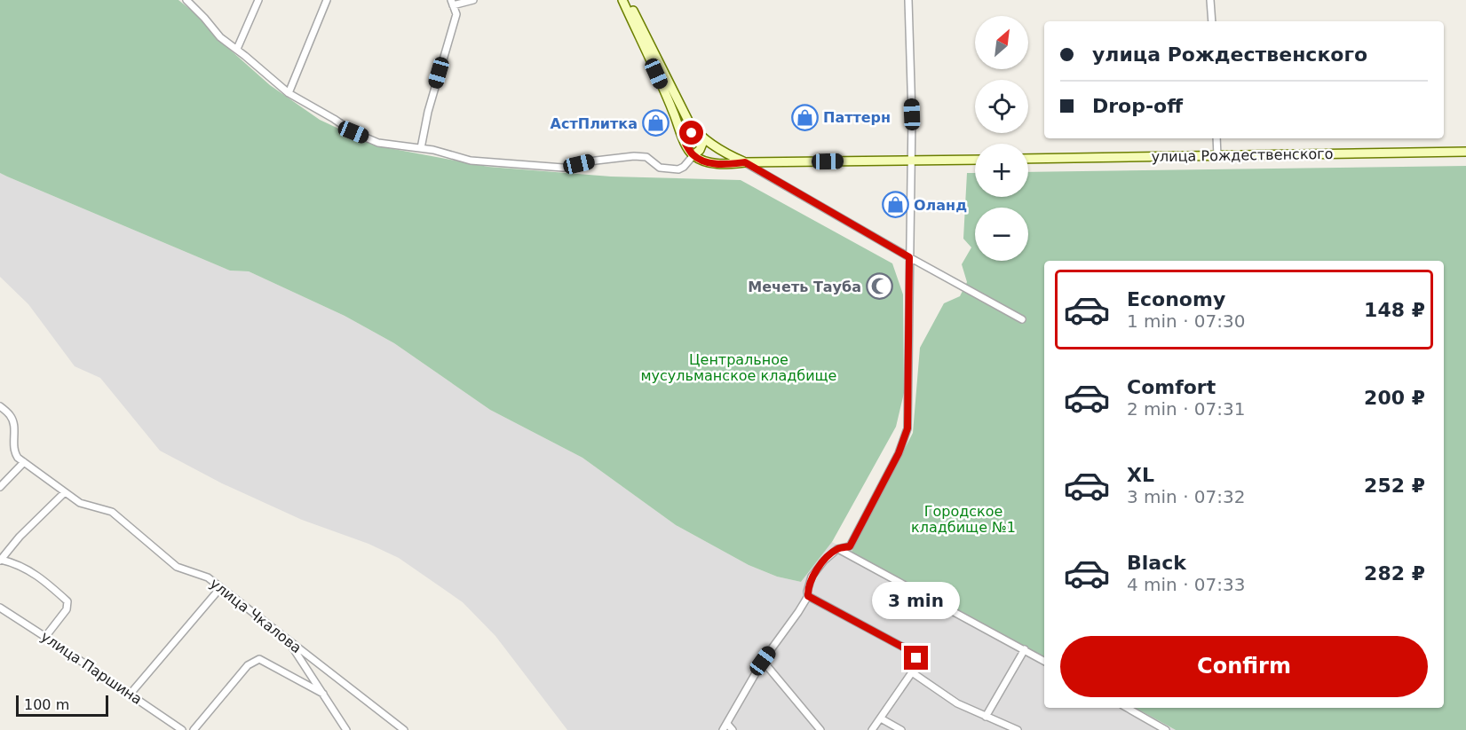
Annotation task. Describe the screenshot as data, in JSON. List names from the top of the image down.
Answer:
{
  "streets": {
    "main road": ["улица Рождественского"],
    "street": ["улица Чкалова", "улица Паршина"]
  },
  "parks": ["Центральное мусульманское кладбище", "Городское кладбище №1"],
  "places": {
    "shop": ["Паттерн", "АстПлитка", "Оланд"],
    "mosque": ["Мечеть Тауба"]
  },
  "scale_bar": "100 m",
  "north": "top right",
  "page": {
    "map_buttons": ["+", "−"],
    "banner": ["улица Рождественского", "Drop-off"],
    "list": [
      {
        "name": "Economy",
        "note": "1 min · 07:30",
        "value": "148 ₽"
      },
      {
        "name": "Comfort",
        "note": "2 min · 07:31",
        "value": "200 ₽"
      },
      {
        "name": "XL",
        "note": "3 min · 07:32",
        "value": "252 ₽"
      },
      {
        "name": "Black",
        "note": "4 min · 07:33",
        "value": "282 ₽"
      }
    ],
    "bubble": "3 min",
    "buttons": "Confirm",
    "scale": "100 m"
  }
}
